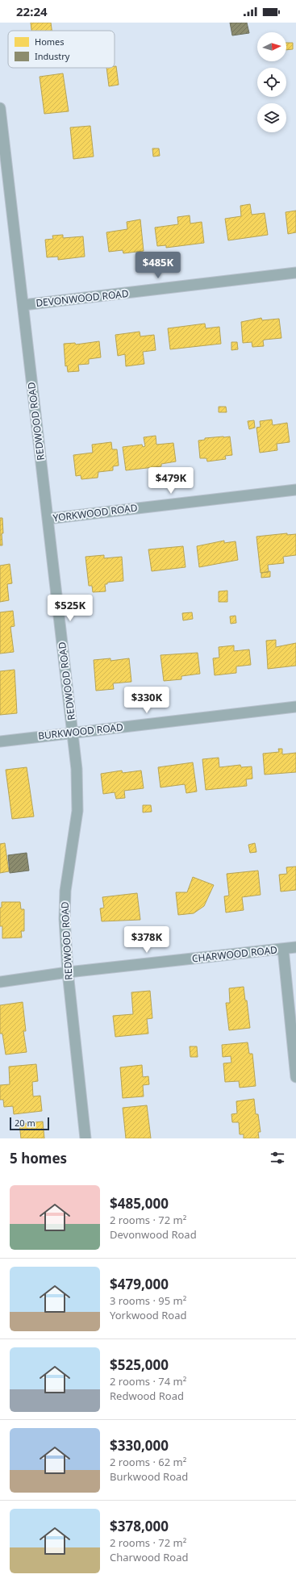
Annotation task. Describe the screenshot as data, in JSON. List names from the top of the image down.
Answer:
{
  "streets": {
    "street": [
      "DEVONWOOD ROAD",
      "REDWOOD ROAD",
      "YORKWOOD ROAD",
      "BURKWOOD ROAD",
      "CHARWOOD ROAD"
    ]
  },
  "crossings": [
    ["DEVONWOOD ROAD", "REDWOOD ROAD"],
    ["REDWOOD ROAD", "YORKWOOD ROAD"],
    ["REDWOOD ROAD", "BURKWOOD ROAD"],
    ["REDWOOD ROAD", "CHARWOOD ROAD"]
  ],
  "legend": ["Homes", "Industry"],
  "scale_bar": "20 m",
  "north": "right",
  "page": {
    "status": "22:24",
    "price": [
      "$485K",
      "$479K",
      "$525K",
      "$330K",
      "$378K"
    ],
    "scale": "20 m",
    "heading": "5 homes",
    "list": [
      {
        "name": "$485,000",
        "note": "2 rooms · 72 m² · Devonwood Road"
      },
      {
        "name": "$479,000",
        "note": "3 rooms · 95 m² · Yorkwood Road"
      },
      {
        "name": "$525,000",
        "note": "2 rooms · 74 m² · Redwood Road"
      },
      {
        "name": "$330,000",
        "note": "2 rooms · 62 m² · Burkwood Road"
      },
      {
        "name": "$378,000",
        "note": "2 rooms · 72 m² · Charwood Road"
      }
    ]
  }
}
